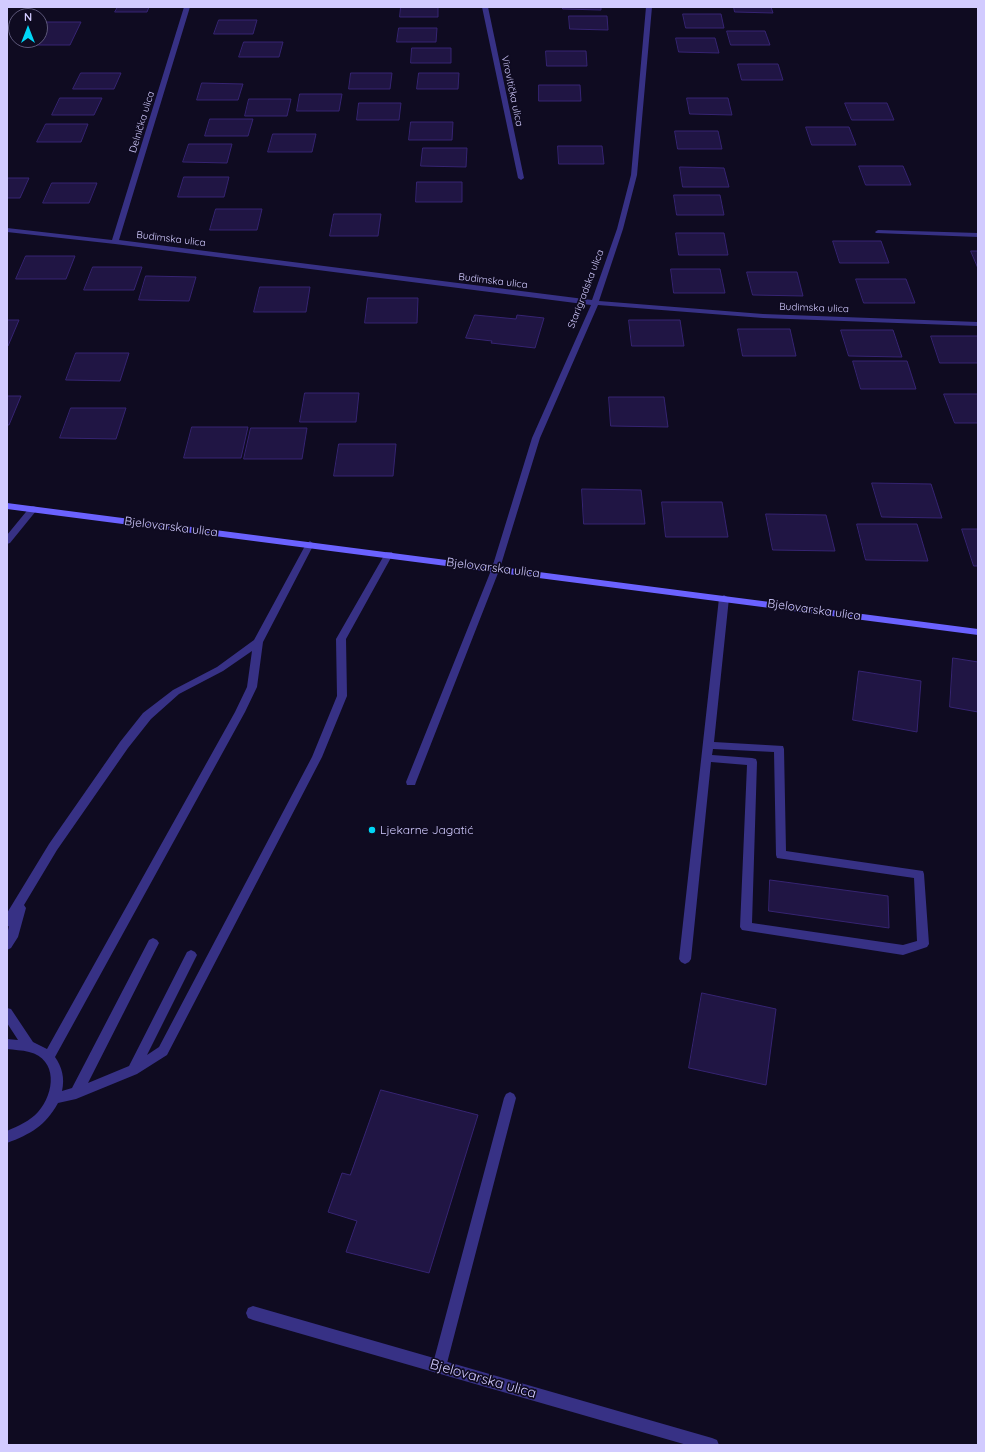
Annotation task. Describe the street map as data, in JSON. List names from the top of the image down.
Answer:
{
  "streets": {
    "main road": ["Bjelovarska ulica"],
    "street": [
      "Virovitička ulica",
      "Delnička ulica",
      "Budimska ulica",
      "Starigradska ulica"
    ]
  },
  "crossings": [
    ["Delnička ulica", "Budimska ulica"],
    ["Budimska ulica", "Starigradska ulica"],
    ["Starigradska ulica", "Bjelovarska ulica"]
  ],
  "places": ["Ljekarne Jagatić"],
  "north": "top"
}
